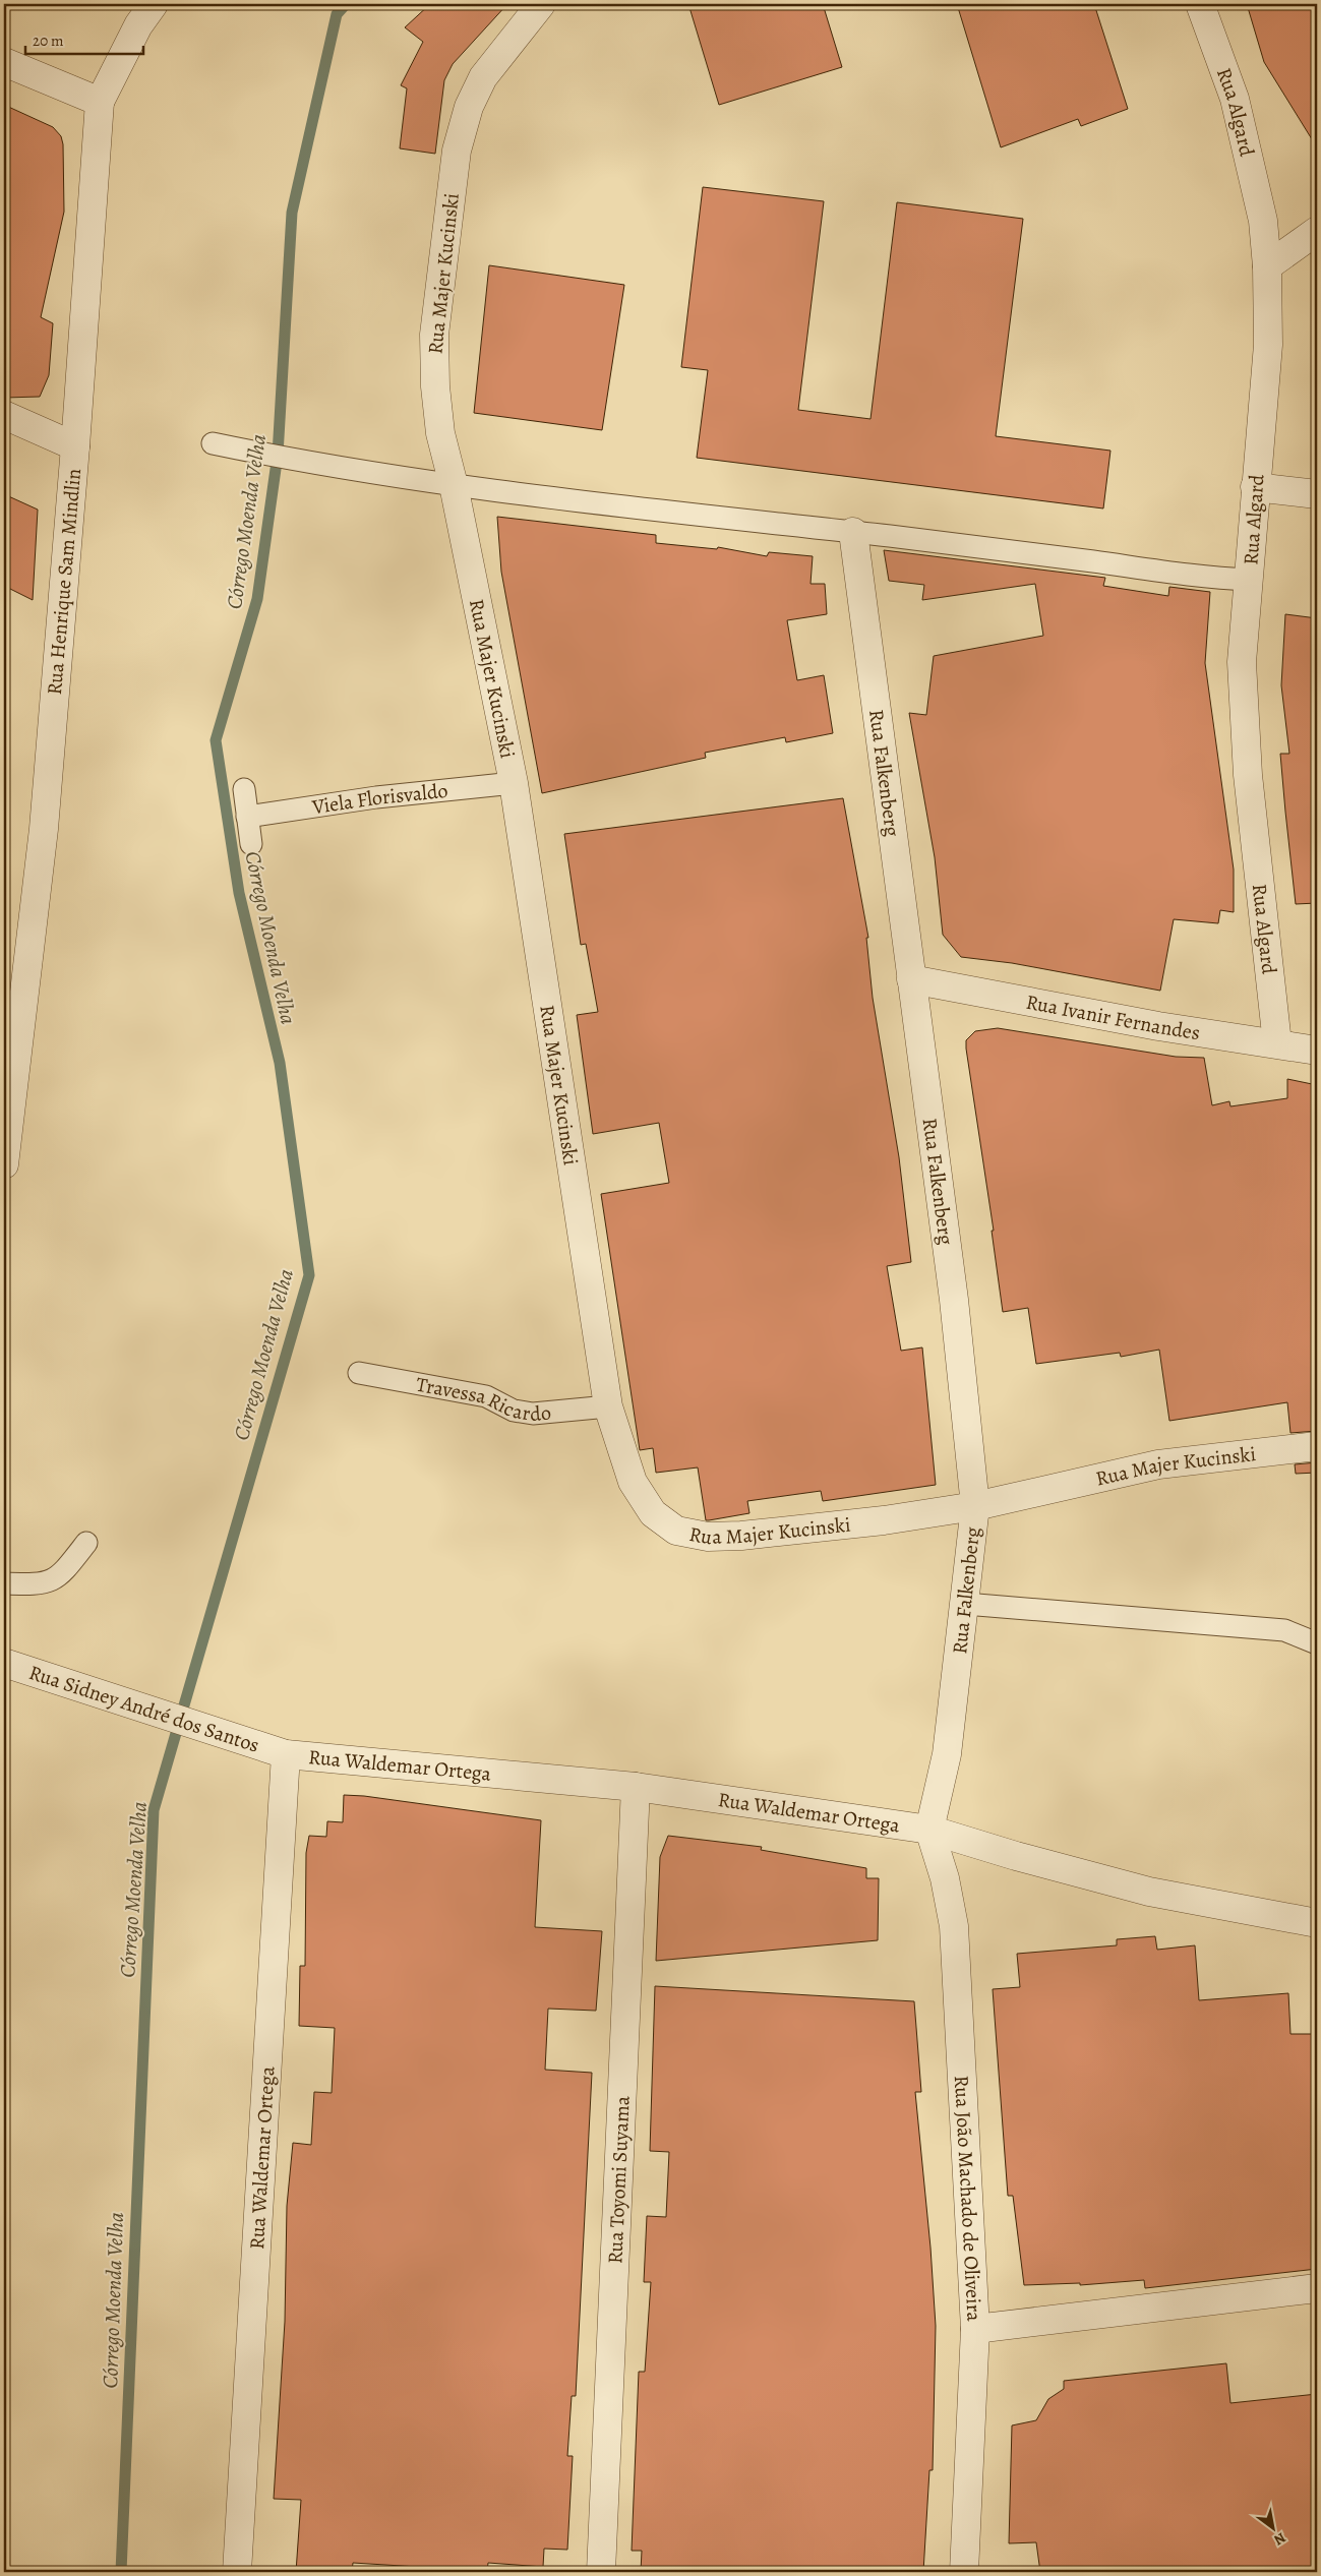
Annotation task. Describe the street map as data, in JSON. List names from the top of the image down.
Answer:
{
  "streets": {
    "street": [
      "Rua Algard",
      "Rua Majer Kucinski",
      "Rua Henrique Sam Mindlin",
      "Rua Falkenberg",
      "Rua Ivanir Fernandes",
      "Rua Sidney André dos Santos",
      "Rua Waldemar Ortega",
      "Rua Toyomi Suyama",
      "Rua João Machado de Oliveira"
    ],
    "lane": ["Viela Florisvaldo", "Travessa Ricardo"]
  },
  "crossings": [
    ["Rua Algard", "Rua Ivanir Fernandes"],
    ["Rua Majer Kucinski", "Rua Falkenberg"],
    ["Rua Majer Kucinski", "Viela Florisvaldo"],
    ["Rua Majer Kucinski", "Travessa Ricardo"],
    ["Rua Falkenberg", "Rua Ivanir Fernandes"],
    ["Rua Falkenberg", "Rua Waldemar Ortega"],
    ["Rua Falkenberg", "Rua João Machado de Oliveira"],
    ["Rua Sidney André dos Santos", "Rua Waldemar Ortega"],
    ["Rua Waldemar Ortega", "Rua Toyomi Suyama"],
    ["Rua Waldemar Ortega", "Rua João Machado de Oliveira"]
  ],
  "water": ["Córrego Moenda Velha"],
  "scale_bar": "20 m",
  "north": "bottom right"
}
